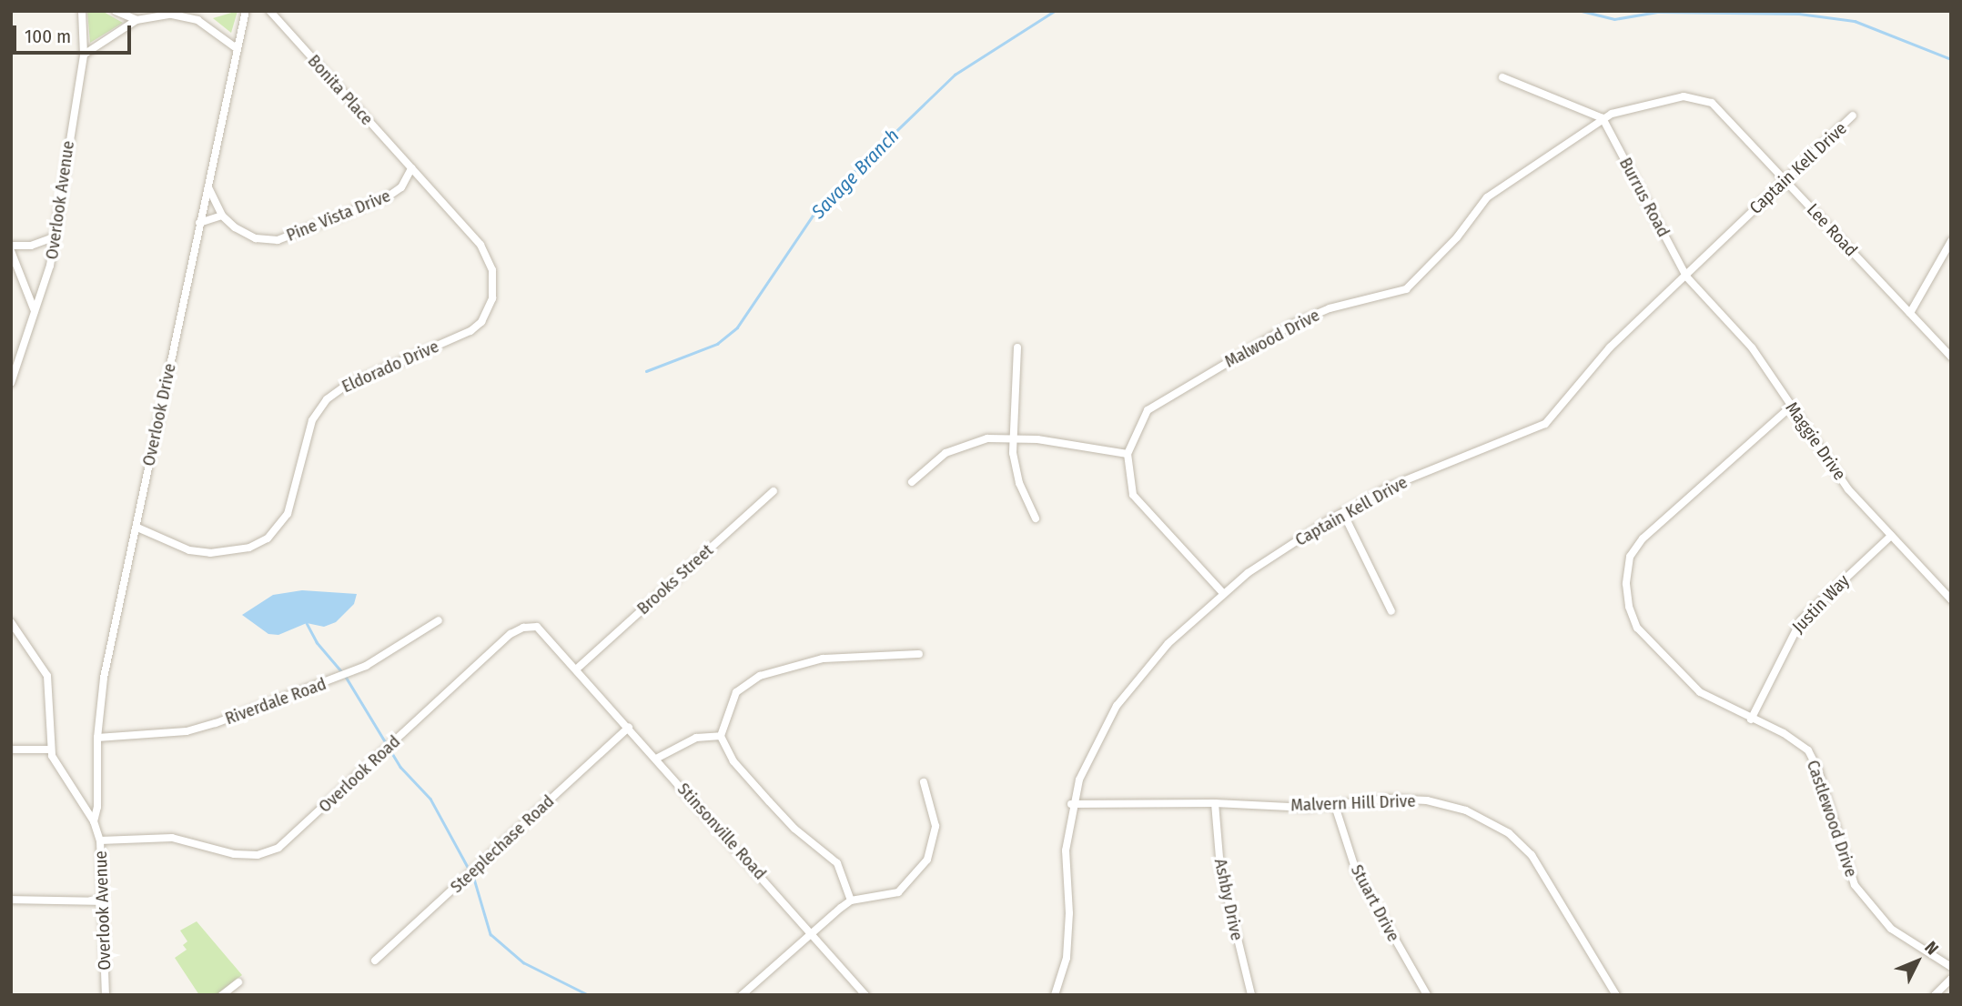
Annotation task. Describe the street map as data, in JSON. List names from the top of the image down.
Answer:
{
  "streets": {
    "street": [
      "Bonita Place",
      "Captain Kell Drive",
      "Burrus Road",
      "Overlook Avenue",
      "Pine Vista Drive",
      "Lee Road",
      "Malwood Drive",
      "Eldorado Drive",
      "Overlook Drive",
      "Maggie Drive",
      "Brooks Street",
      "Justin Way",
      "Riverdale Road",
      "Overlook Road",
      "Malvern Hill Drive",
      "Castlewood Drive",
      "Stinsonville Road",
      "Steeplechase Road",
      "Ashby Drive",
      "Stuart Drive"
    ]
  },
  "crossings": [
    ["Bonita Place", "Pine Vista Drive"],
    ["Bonita Place", "Eldorado Drive"],
    ["Captain Kell Drive", "Burrus Road"],
    ["Captain Kell Drive", "Lee Road"],
    ["Captain Kell Drive", "Malwood Drive"],
    ["Captain Kell Drive", "Maggie Drive"],
    ["Captain Kell Drive", "Malvern Hill Drive"],
    ["Burrus Road", "Lee Road"],
    ["Burrus Road", "Malwood Drive"],
    ["Burrus Road", "Maggie Drive"],
    ["Overlook Avenue", "Overlook Drive"],
    ["Overlook Avenue", "Overlook Road"],
    ["Pine Vista Drive", "Eldorado Drive"],
    ["Lee Road", "Malwood Drive"],
    ["Eldorado Drive", "Overlook Drive"],
    ["Overlook Drive", "Riverdale Road"],
    ["Maggie Drive", "Justin Way"],
    ["Maggie Drive", "Castlewood Drive"],
    ["Brooks Street", "Overlook Road"],
    ["Brooks Street", "Stinsonville Road"],
    ["Justin Way", "Castlewood Drive"],
    ["Overlook Road", "Stinsonville Road"],
    ["Malvern Hill Drive", "Ashby Drive"],
    ["Malvern Hill Drive", "Stuart Drive"],
    ["Stinsonville Road", "Steeplechase Road"]
  ],
  "water": ["Savage Branch"],
  "scale_bar": "100 m",
  "north": "top right"
}
